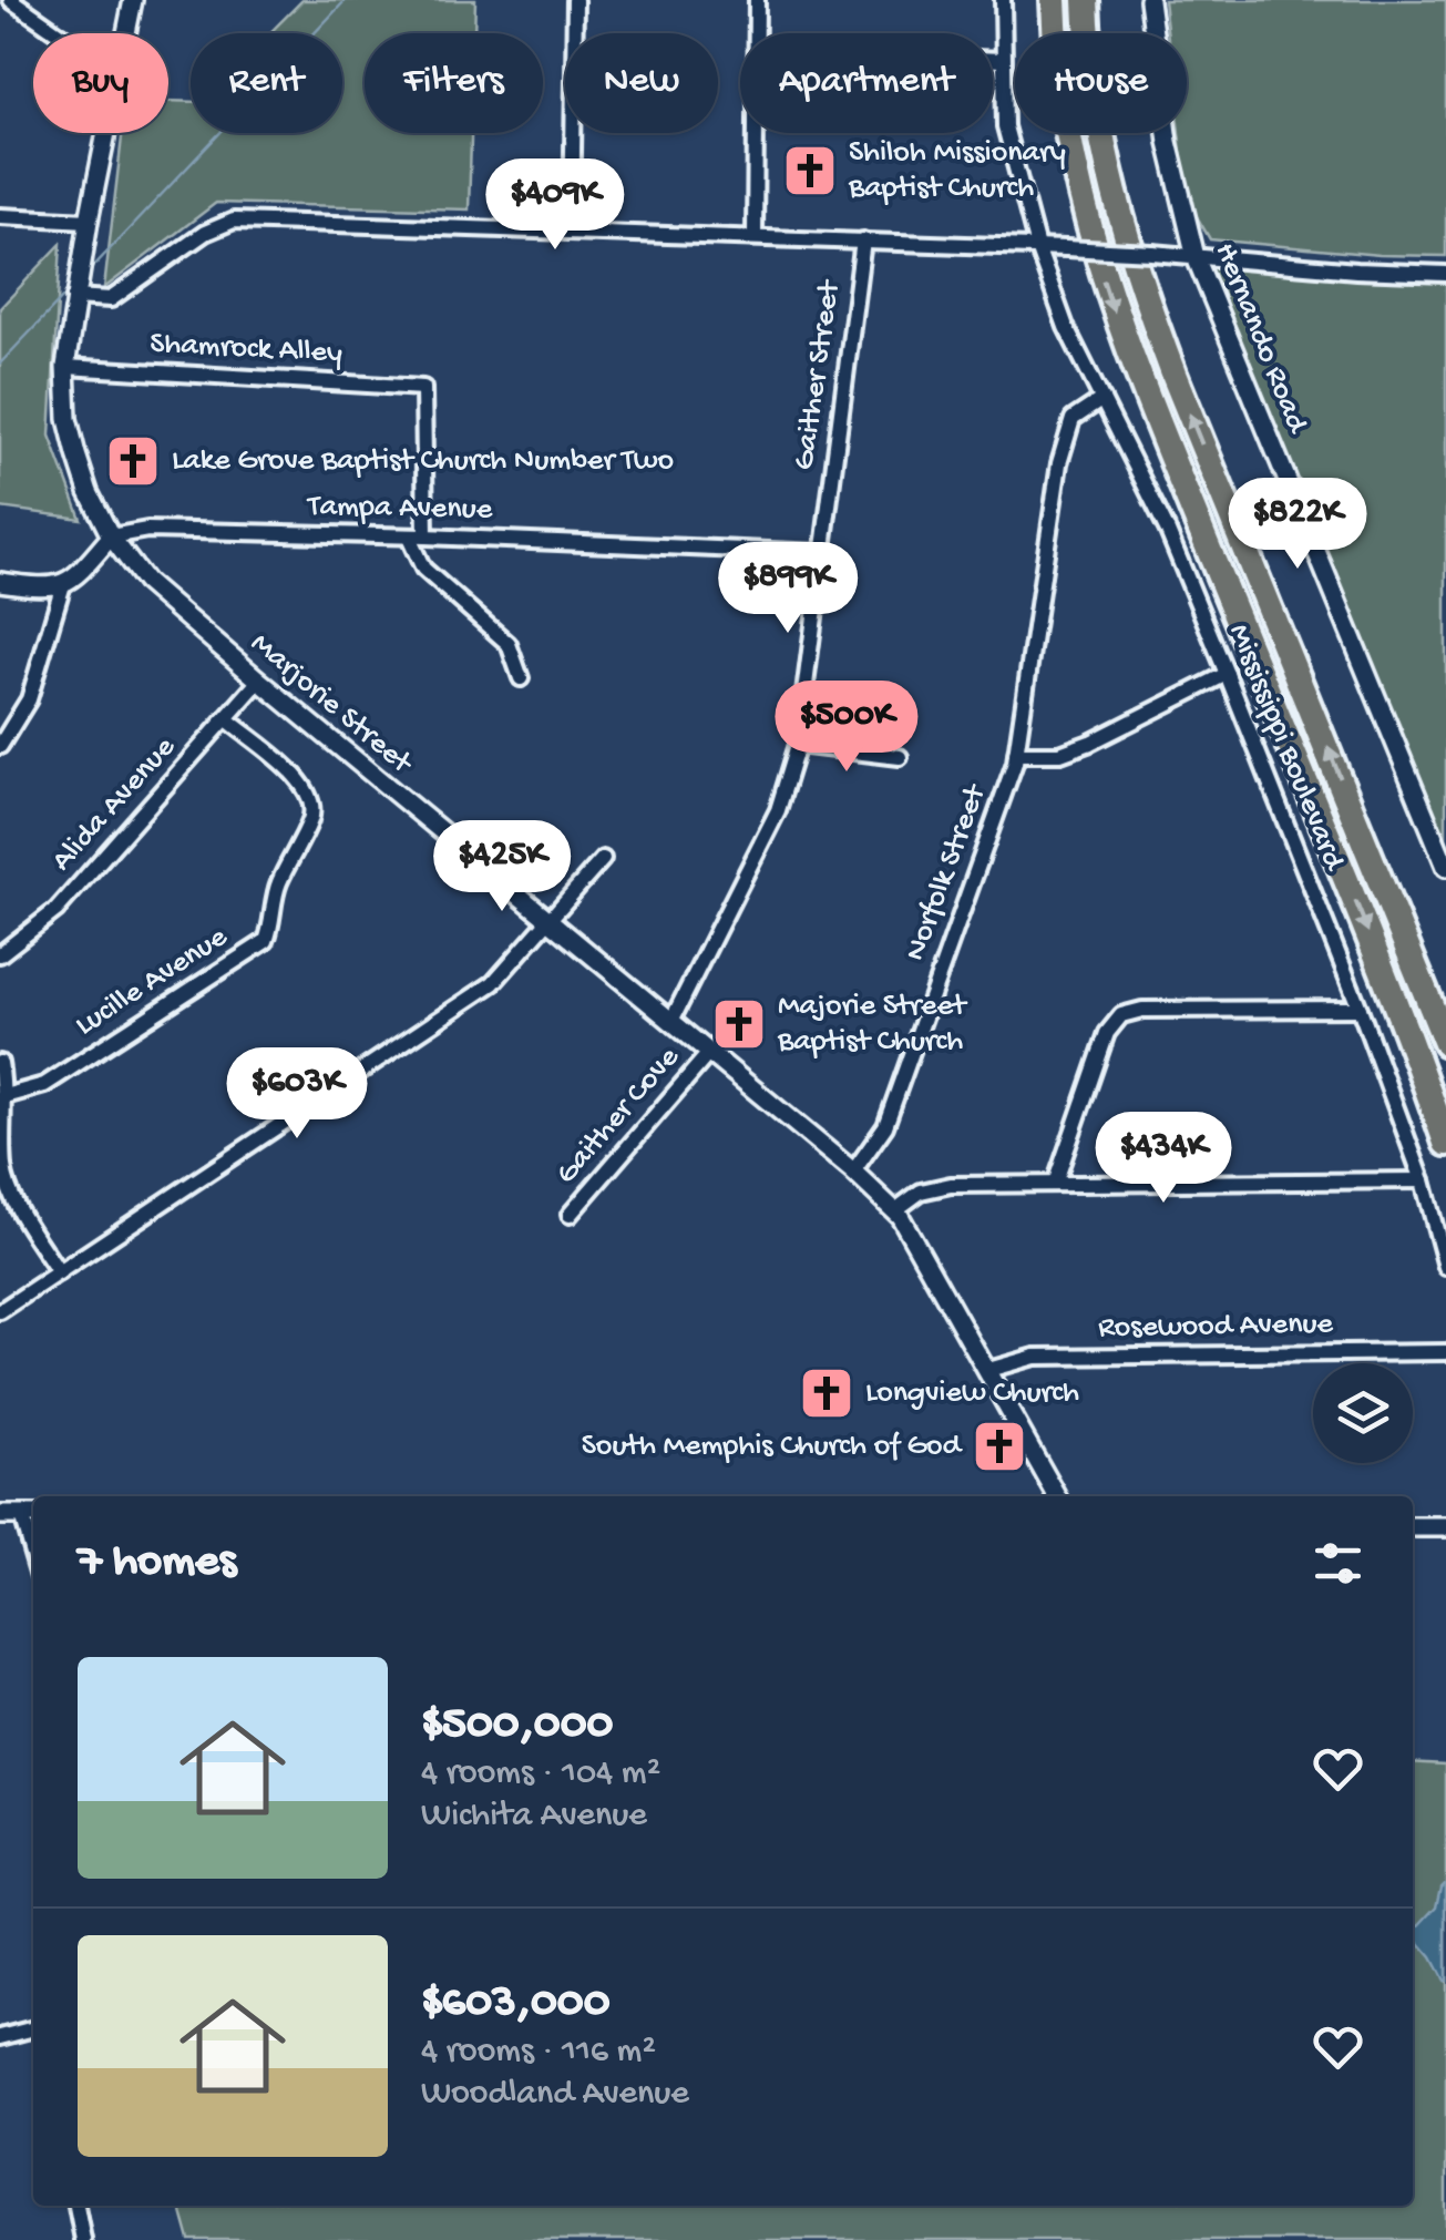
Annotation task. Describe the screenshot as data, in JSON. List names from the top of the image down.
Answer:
{
  "streets": {
    "street": [
      "Hernando Road",
      "Shamrock Alley",
      "Gaither Street",
      "Tampa Avenue",
      "Marjorie Street",
      "Mississippi Boulevard",
      "Alida Avenue",
      "Norfolk Street",
      "Lucille Avenue",
      "Gaither Cove",
      "Rosewood Avenue"
    ]
  },
  "crossings": [
    ["Shamrock Alley", "Tampa Avenue"],
    ["Shamrock Alley", "Marjorie Street"],
    ["Gaither Street", "Tampa Avenue"],
    ["Gaither Street", "Marjorie Street"],
    ["Tampa Avenue", "Marjorie Street"],
    ["Marjorie Street", "Alida Avenue"],
    ["Marjorie Street", "Norfolk Street"],
    ["Marjorie Street", "Gaither Cove"],
    ["Marjorie Street", "Rosewood Avenue"],
    ["Mississippi Boulevard", "Norfolk Street"],
    ["Alida Avenue", "Lucille Avenue"]
  ],
  "places": {
    "church": [
      "Shiloh Missionary Baptist Church",
      "Lake Grove Baptist Church Number Two",
      "Majorie Street Baptist Church",
      "Longview Church",
      "South Memphis Church of God"
    ]
  },
  "page": {
    "chip": [
      "Buy",
      "Rent",
      "Filters",
      "New",
      "Apartment",
      "House"
    ],
    "price": [
      "$409K",
      "$822K",
      "$899K",
      "$500K",
      "$425K",
      "$603K",
      "$434K"
    ],
    "heading": "7 homes",
    "list": [
      {
        "name": "$500,000",
        "note": "4 rooms · 104 m² · Wichita Avenue"
      },
      {
        "name": "$603,000",
        "note": "4 rooms · 116 m² · Woodland Avenue"
      }
    ]
  }
}
